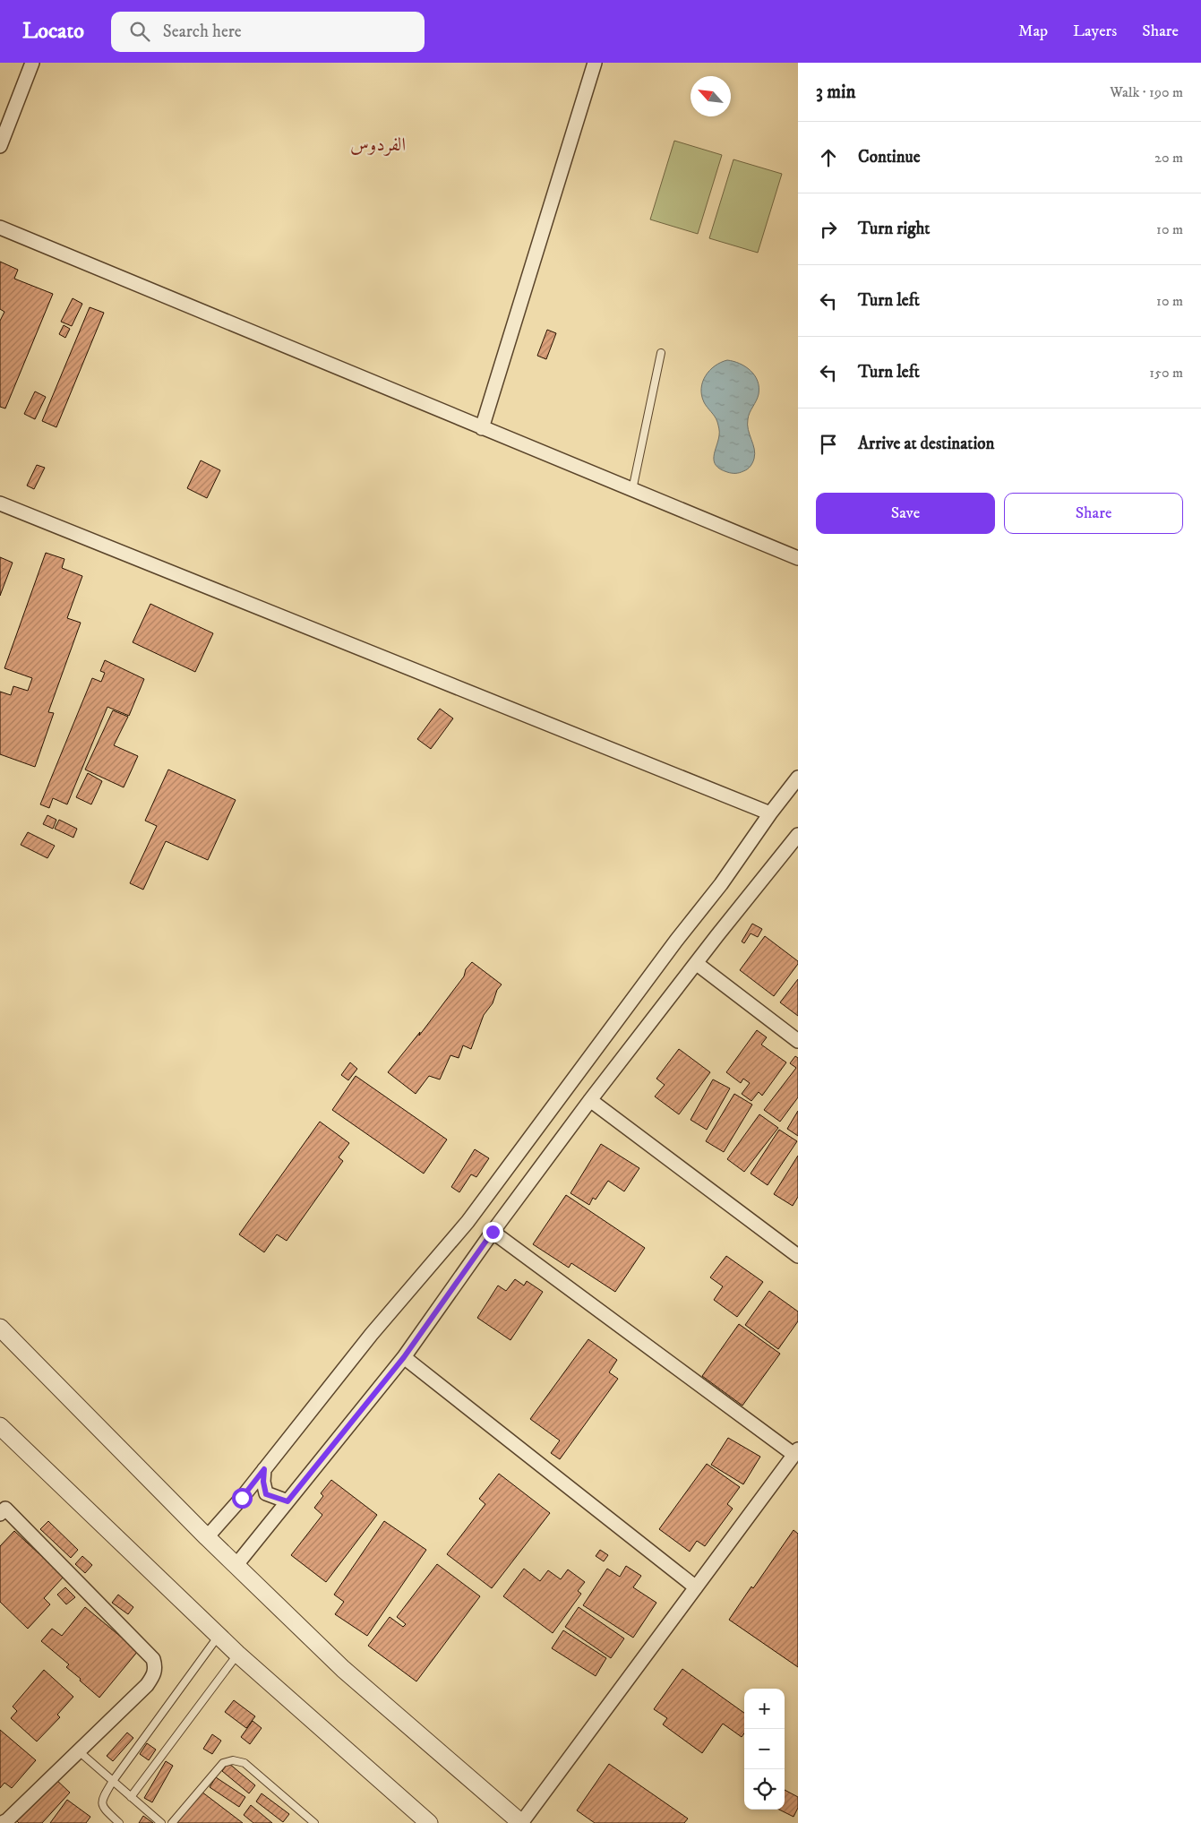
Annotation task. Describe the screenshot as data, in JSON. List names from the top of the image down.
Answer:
{
  "districts": ["الفردوس"],
  "north": "top left",
  "page": {
    "header": "Locato",
    "search": "Search here",
    "nav": ["Map", "Layers", "Share"],
    "heading": ["3 min", "Walk · 190 m"],
    "list": [
      ["Continue", "20 m"],
      ["Turn right", "10 m"],
      ["Turn left", "10 m"],
      ["Turn left", "150 m"],
      "Arrive at destination"
    ],
    "buttons": ["Save", "Share"],
    "map_buttons": ["+", "−"]
  }
}
